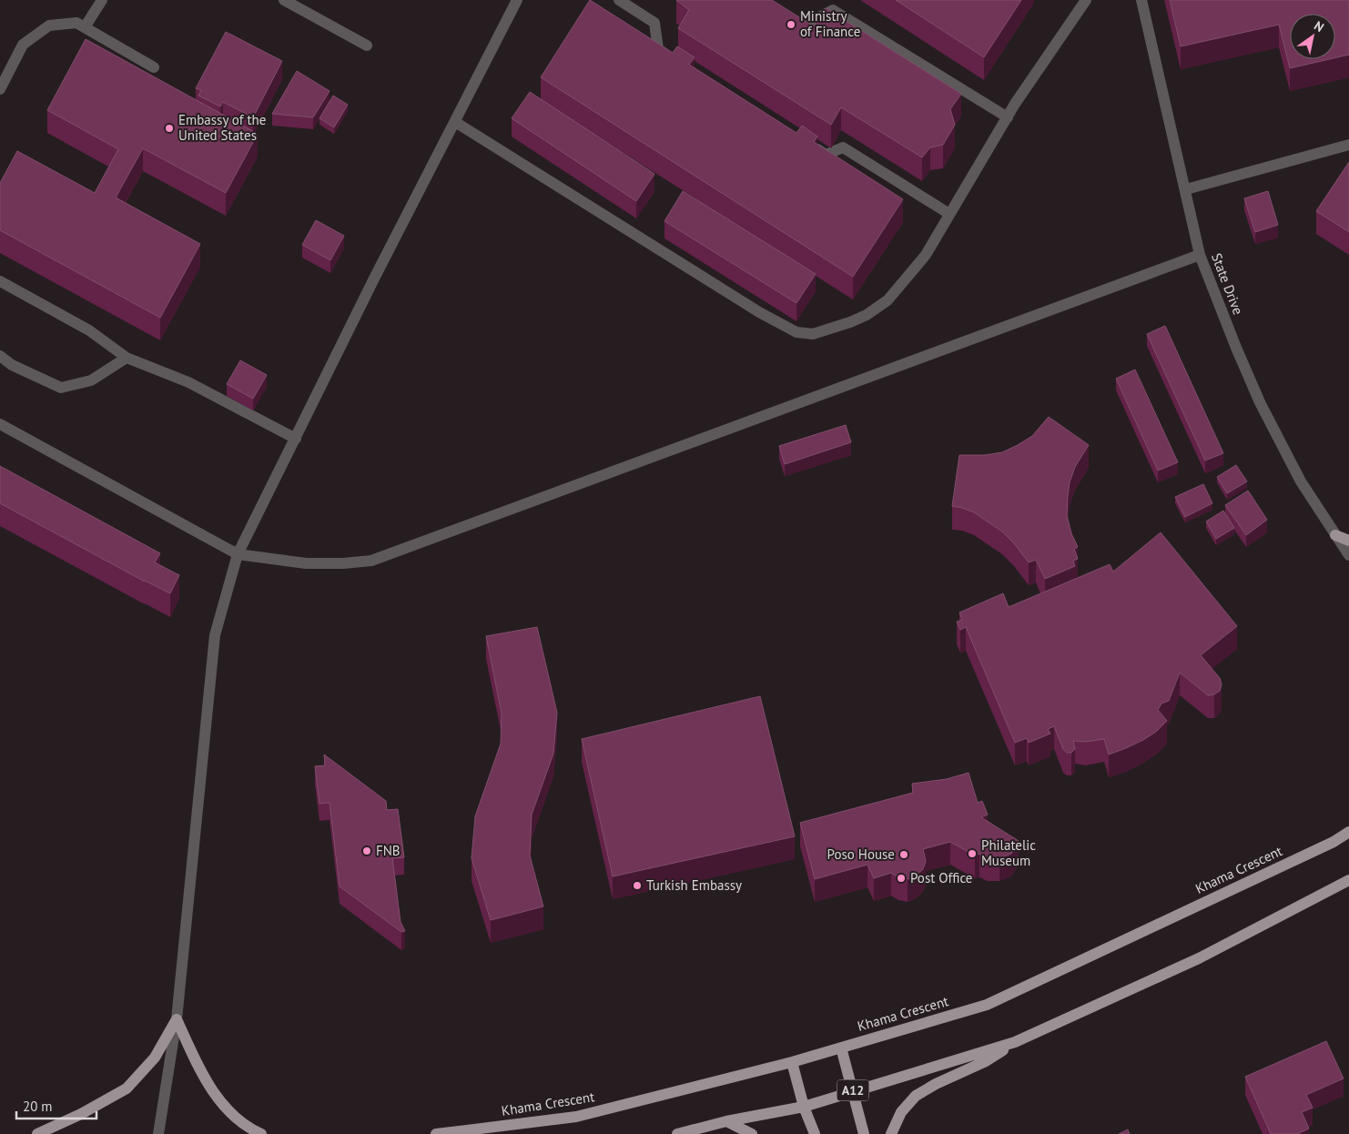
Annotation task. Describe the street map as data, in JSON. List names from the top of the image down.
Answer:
{
  "streets": {
    "main road": ["Khama Crescent", "A12"],
    "street": ["State Drive"]
  },
  "crossings": [
    ["Khama Crescent", "A12"]
  ],
  "places": [
    "Ministry of Finance",
    "Embassy of the United States",
    "FNB",
    "Philatelic Museum",
    "Poso House",
    "Post Office",
    "Turkish Embassy"
  ],
  "scale_bar": "20 m",
  "north": "top right"
}
